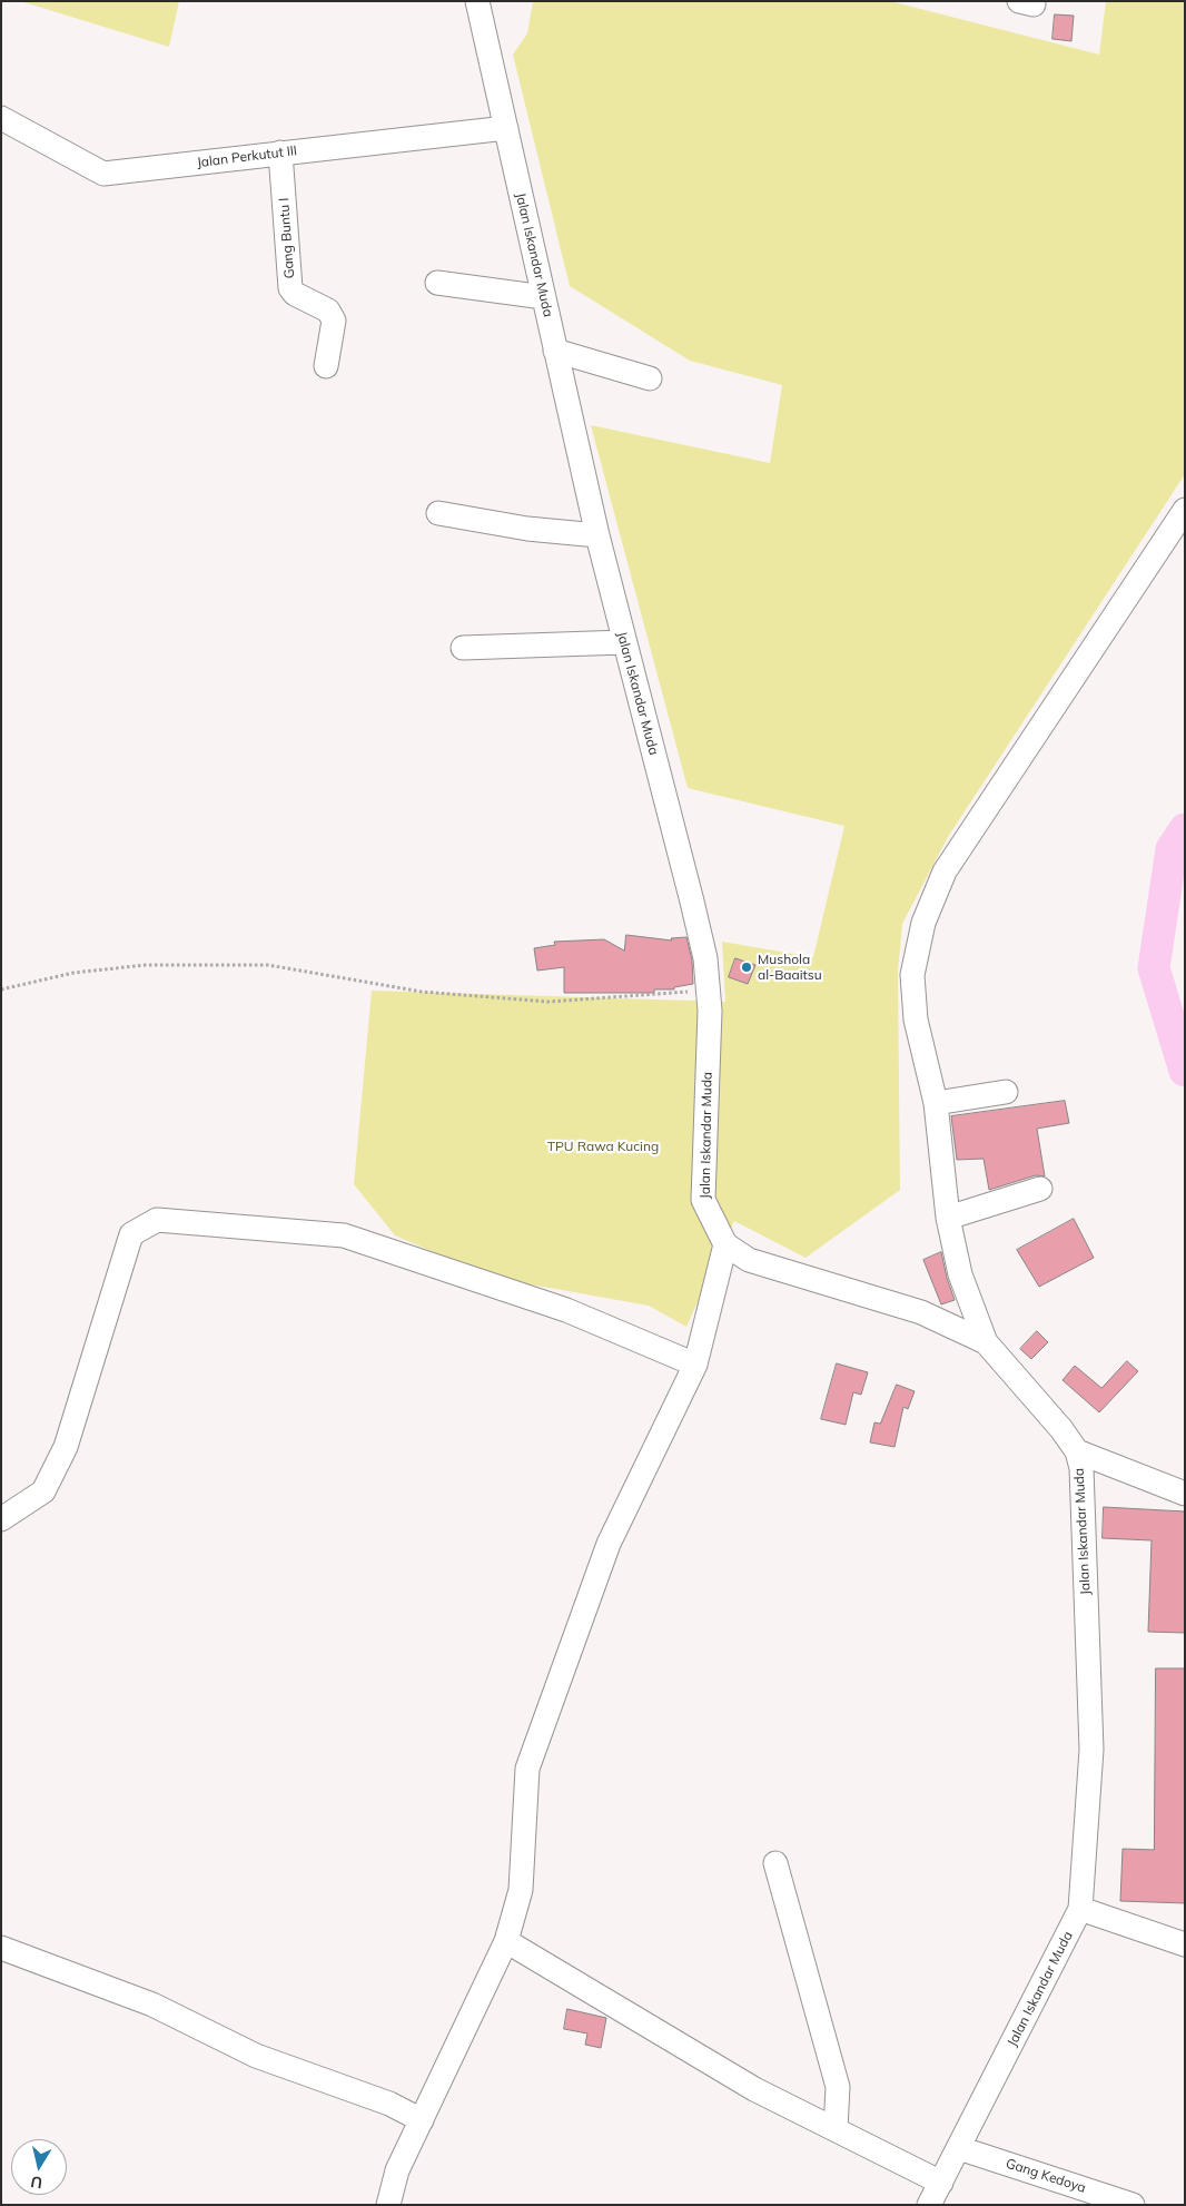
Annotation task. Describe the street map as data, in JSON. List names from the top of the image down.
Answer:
{
  "streets": {
    "street": [
      "Jalan Perkutut III",
      "Gang Buntu I",
      "Jalan Iskandar Muda",
      "Gang Kedoya"
    ]
  },
  "crossings": [
    ["Jalan Perkutut III", "Gang Buntu I"],
    ["Jalan Perkutut III", "Jalan Iskandar Muda"],
    ["Jalan Iskandar Muda", "Gang Kedoya"]
  ],
  "parks": ["TPU Rawa Kucing"],
  "places": ["Mushola al-Baaitsu"],
  "north": "bottom"
}
